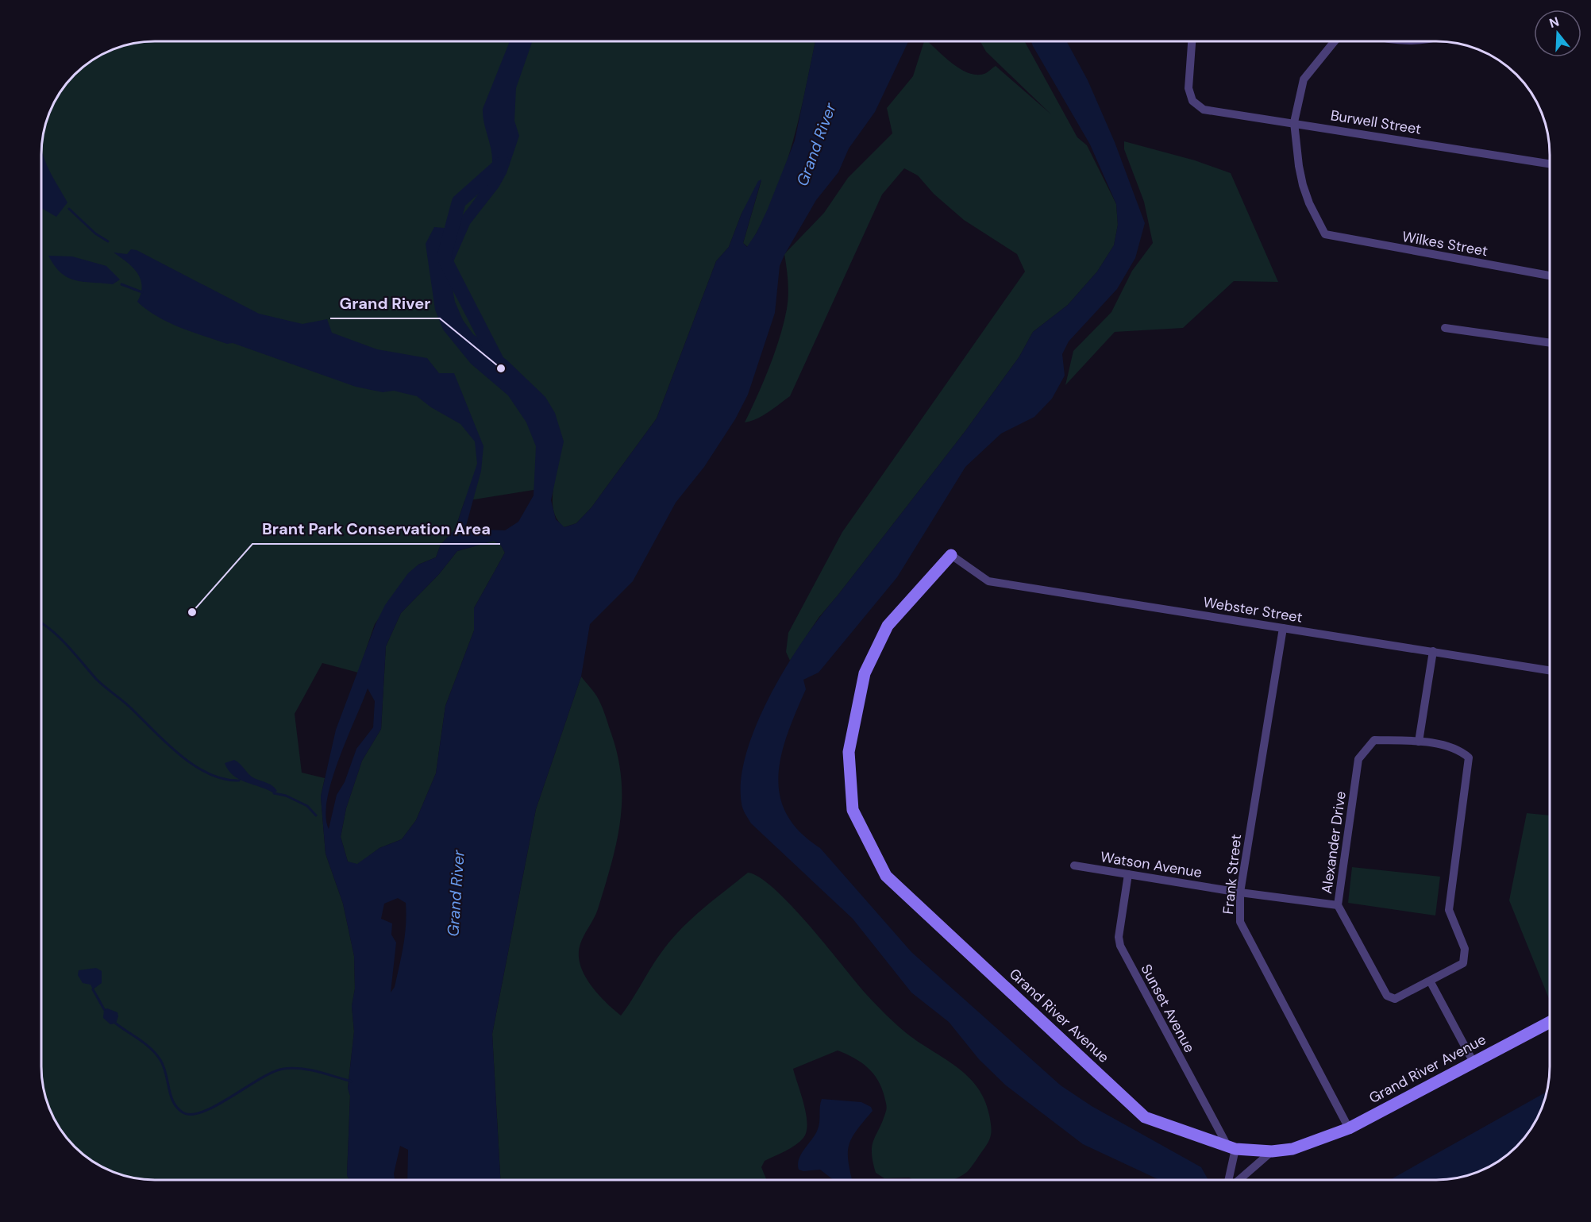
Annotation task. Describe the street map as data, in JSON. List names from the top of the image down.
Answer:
{
  "streets": {
    "street": [
      "Burwell Street",
      "Wilkes Street",
      "Webster Street",
      "Alexander Drive",
      "Watson Avenue",
      "Frank Street",
      "Sunset Avenue",
      "Grand River Avenue"
    ]
  },
  "crossings": [
    ["Burwell Street", "Wilkes Street"],
    ["Webster Street", "Frank Street"],
    ["Webster Street", "Grand River Avenue"],
    ["Alexander Drive", "Watson Avenue"],
    ["Watson Avenue", "Frank Street"],
    ["Watson Avenue", "Sunset Avenue"],
    ["Frank Street", "Grand River Avenue"],
    ["Sunset Avenue", "Grand River Avenue"]
  ],
  "water": ["Grand River"],
  "places": ["Grand River", "Brant Park Conservation Area"],
  "north": "top"
}
